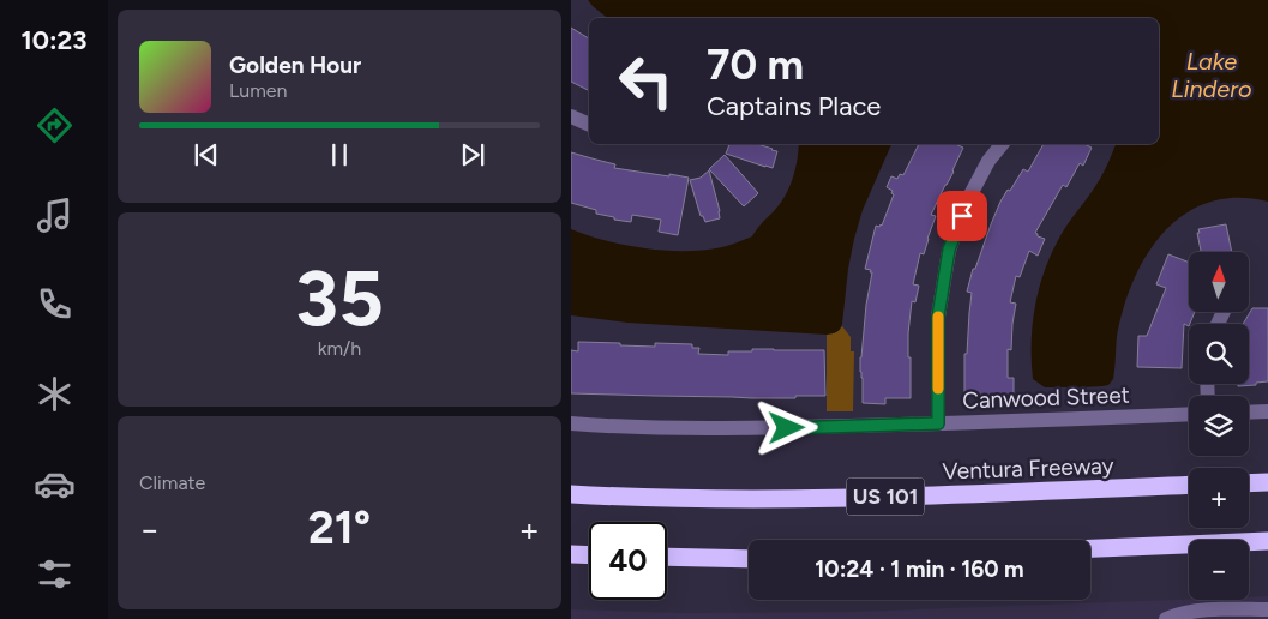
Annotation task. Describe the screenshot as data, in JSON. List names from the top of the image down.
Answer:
{
  "streets": {
    "highway": ["Ventura Freeway", "US 101"],
    "street": ["Canwood Street"]
  },
  "water": ["Lake Lindero"],
  "north": "top",
  "page": {
    "tabs": "10:23",
    "turn": ["70 m", "Captains Place"],
    "song": ["Golden Hour", "Lumen"],
    "tile": [
      ["35", "km/h"],
      "Climate"
    ],
    "map_buttons": ["+", "−"],
    "heat": ["−", "21°", "+"],
    "limit": "40",
    "trip": "10:24 · 1 min · 160 m"
  }
}
